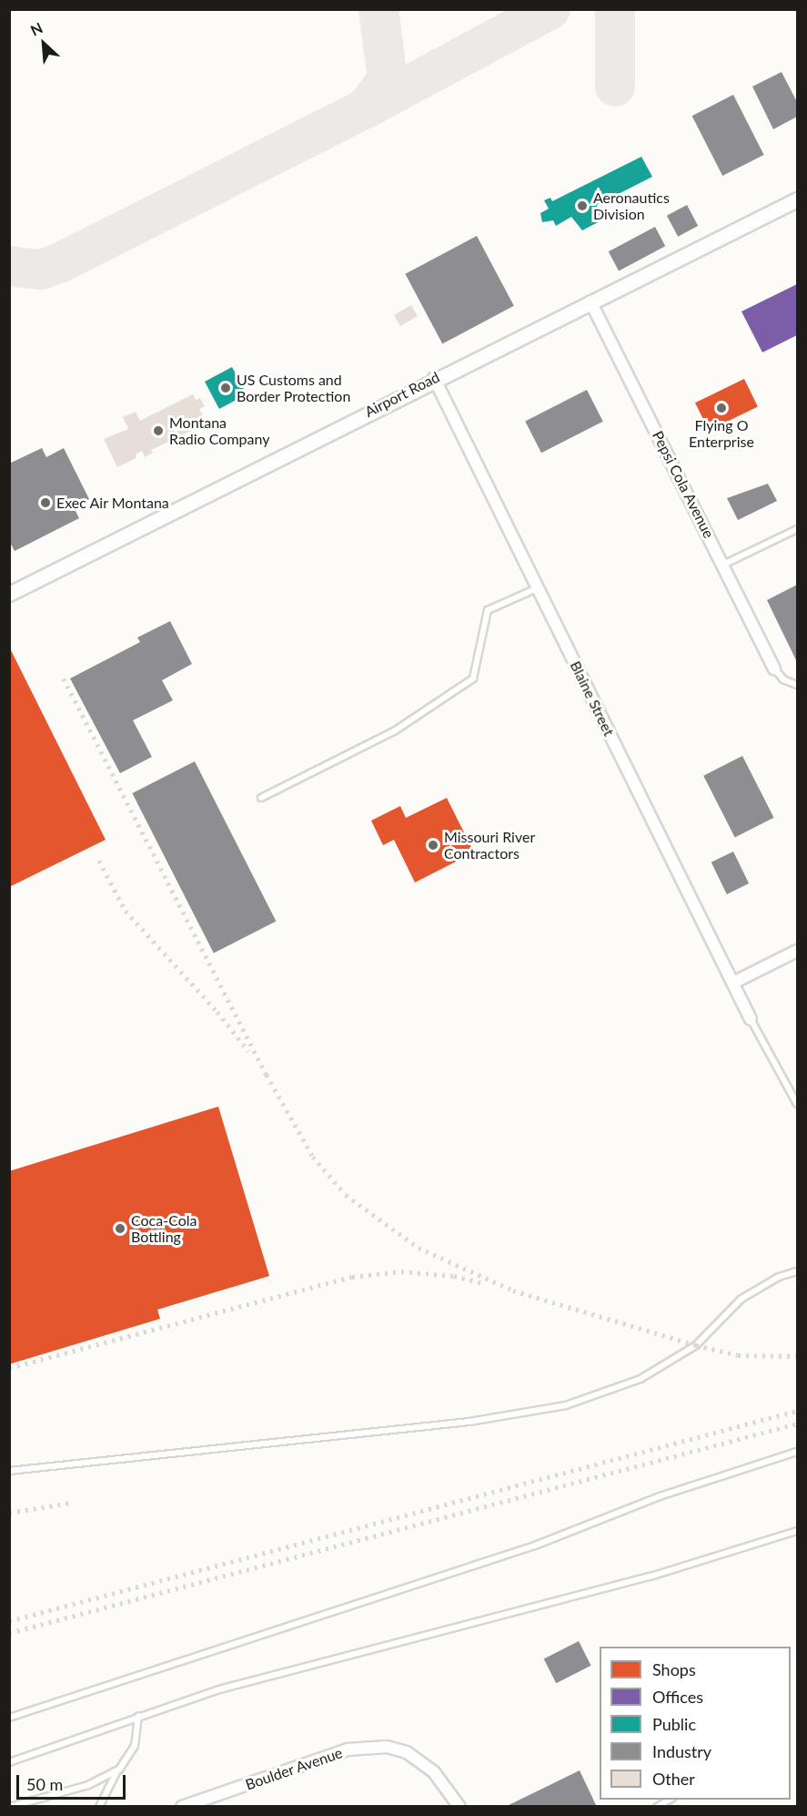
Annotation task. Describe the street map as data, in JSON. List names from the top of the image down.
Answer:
{
  "streets": {
    "street": [
      "Airport Road",
      "Pepsi Cola Avenue",
      "Blaine Street",
      "Boulder Avenue"
    ]
  },
  "crossings": [
    ["Airport Road", "Pepsi Cola Avenue"],
    ["Airport Road", "Blaine Street"]
  ],
  "places": [
    "Aeronautics Division",
    "US Customs and Border Protection",
    "Flying O Enterprise",
    "Montana Radio Company",
    "Exec Air Montana",
    "Missouri River Contractors",
    "Coca-Cola Bottling"
  ],
  "legend": [
    "Shops",
    "Offices",
    "Public",
    "Industry",
    "Other"
  ],
  "scale_bar": "50 m",
  "north": "top left"
}
